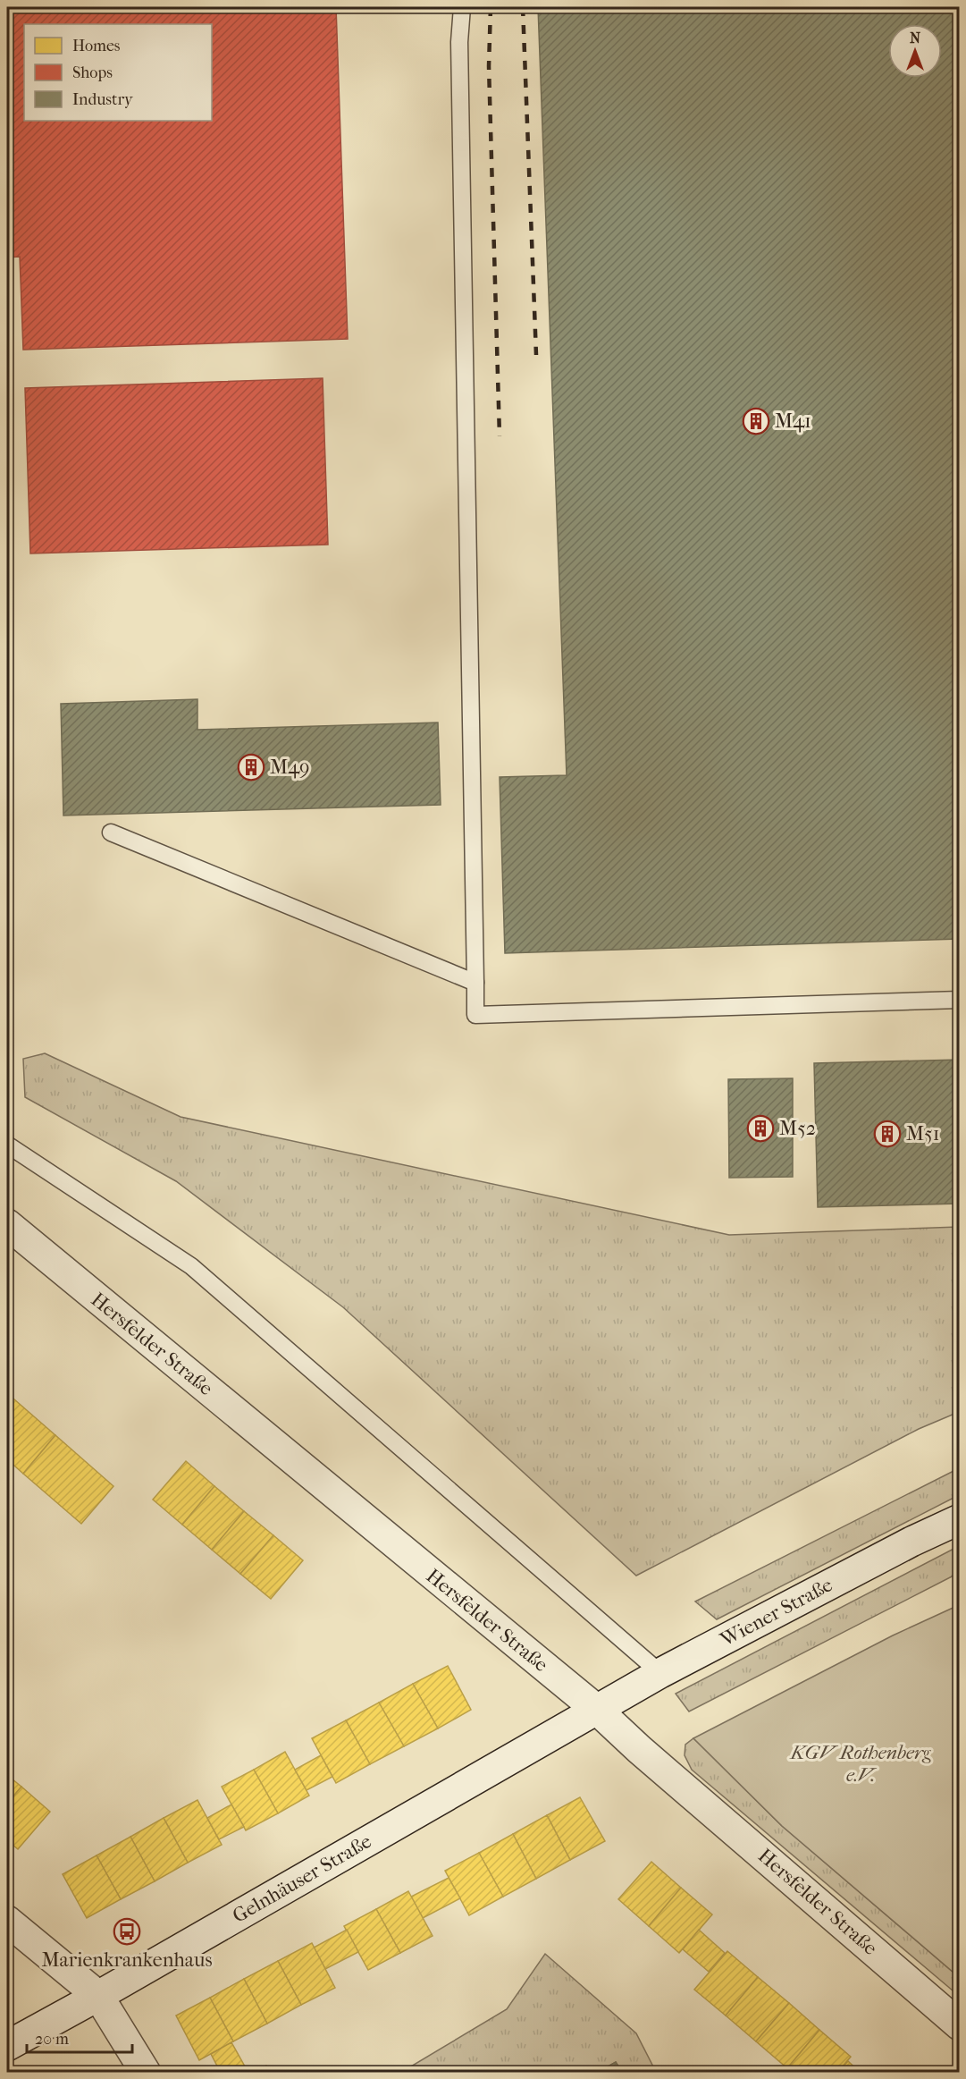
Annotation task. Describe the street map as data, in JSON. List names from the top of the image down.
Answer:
{
  "streets": {
    "street": ["Hersfelder Straße", "Wiener Straße", "Gelnhäuser Straße"]
  },
  "crossings": [
    ["Hersfelder Straße", "Wiener Straße"],
    ["Hersfelder Straße", "Gelnhäuser Straße"],
    ["Wiener Straße", "Gelnhäuser Straße"]
  ],
  "parks": ["KGV Rothenberg e.V."],
  "places": {
    "building": [
      "M41",
      "M49",
      "M52",
      "M51"
    ],
    "bus stop": ["Marienkrankenhaus"]
  },
  "legend": ["Homes", "Shops", "Industry"],
  "scale_bar": "20 m",
  "north": "top"
}
